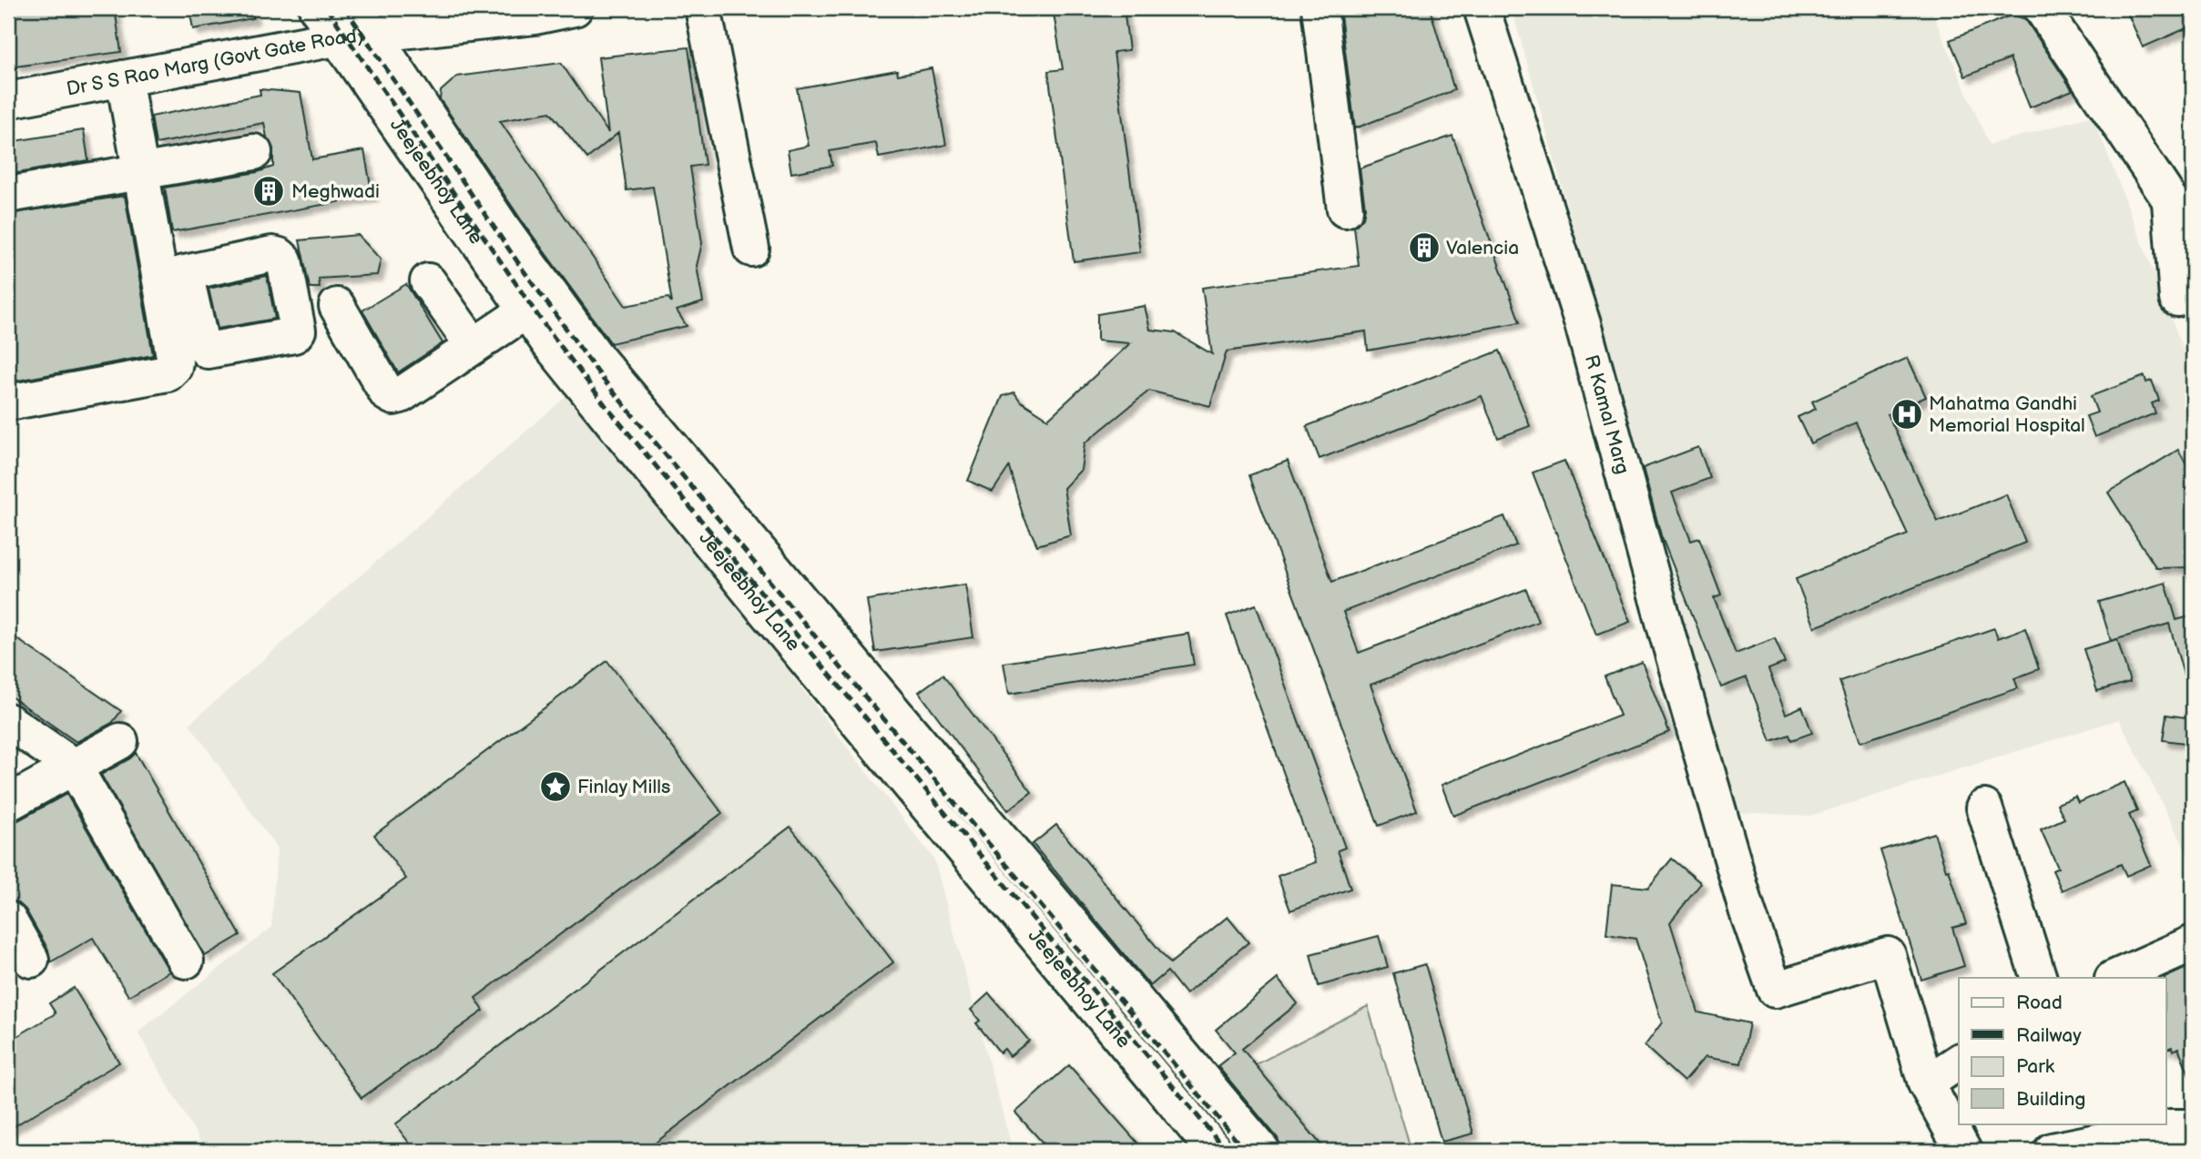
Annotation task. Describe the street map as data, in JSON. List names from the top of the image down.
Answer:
{
  "streets": {
    "street": ["Dr S S Rao Marg (Govt Gate Road)", "Jeejeebhoy Lane", "R Kamal Marg"]
  },
  "crossings": [
    ["Dr S S Rao Marg (Govt Gate Road)", "Jeejeebhoy Lane"]
  ],
  "places": {
    "building": ["Meghwadi", "Valencia"],
    "hospital": ["Mahatma Gandhi Memorial Hospital"],
    "place": ["Finlay Mills"]
  },
  "legend": [
    "Road",
    "Railway",
    "Park",
    "Building"
  ]
}
